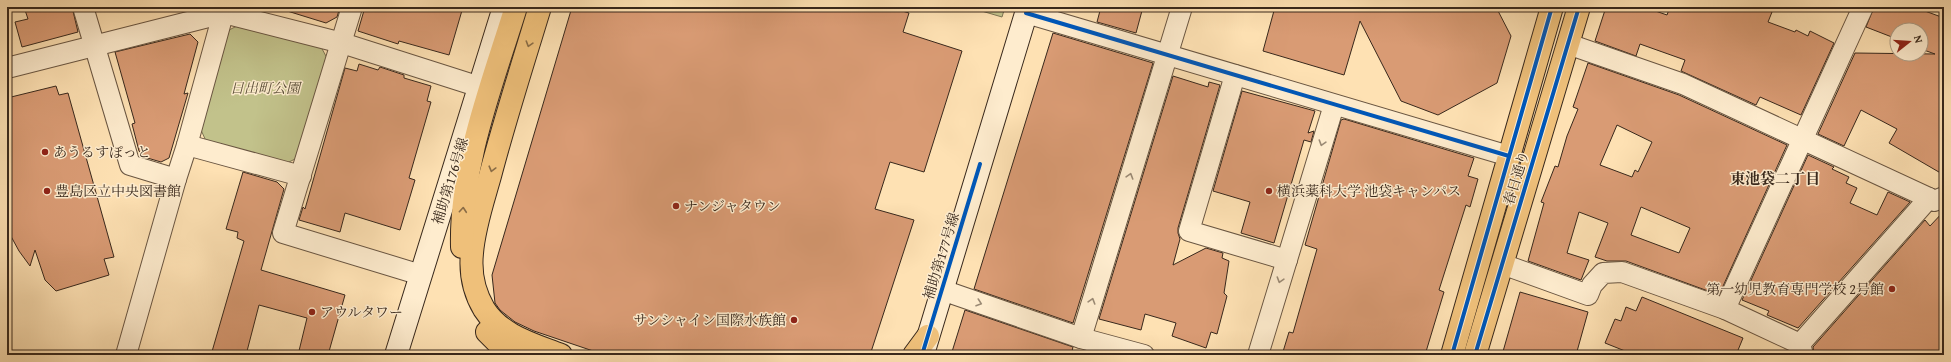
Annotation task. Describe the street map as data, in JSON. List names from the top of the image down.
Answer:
{
  "streets": {
    "highway": ["春日通り"],
    "street": ["補助第176号線", "補助第177号線"]
  },
  "districts": ["東池袋二丁目"],
  "parks": ["日出町公園"],
  "places": [
    "あうるすぽっと",
    "豊島区立中央図書館",
    "横浜薬科大学 池袋キャンパス",
    "ナンジャタウン",
    "第一幼児教育専門学校 2号館",
    "アウルタワー",
    "サンシャイン国際水族館"
  ],
  "north": "right"
}
